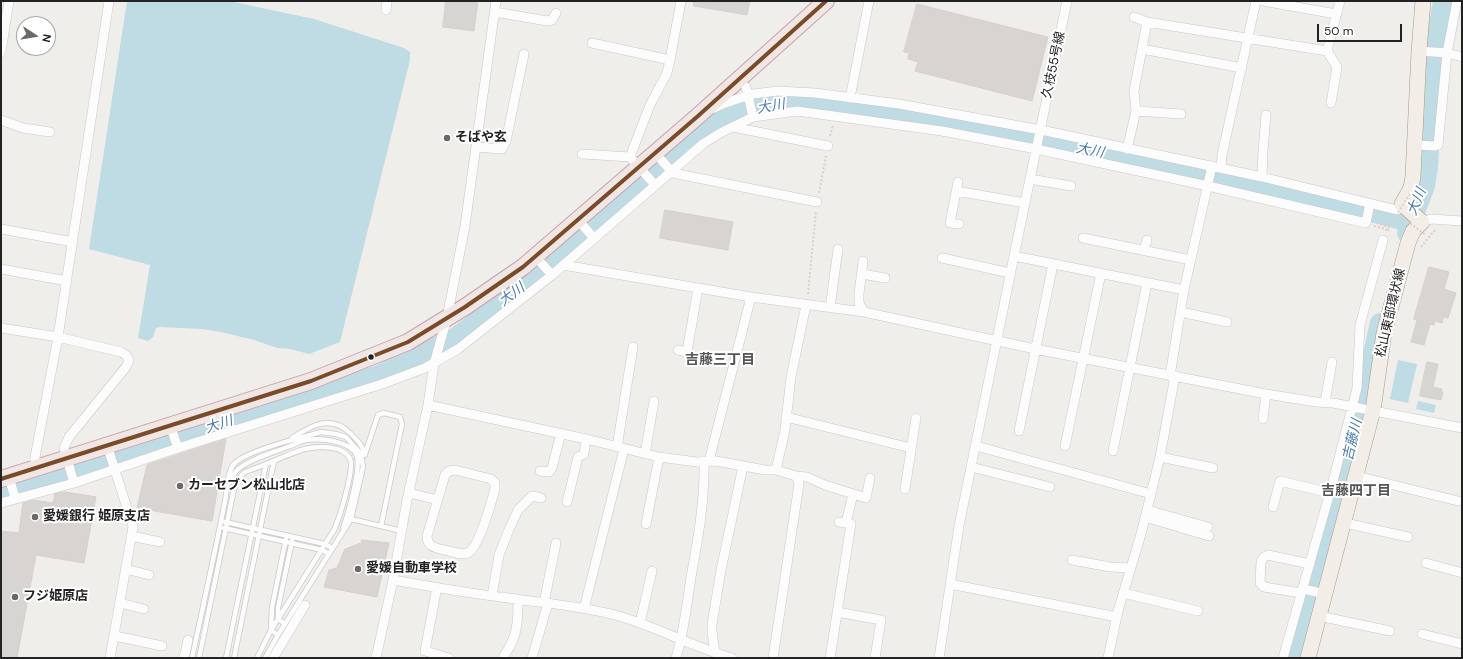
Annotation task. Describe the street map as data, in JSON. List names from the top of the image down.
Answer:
{
  "streets": {
    "main road": ["松山東部環状線"],
    "street": ["久枝55号線"]
  },
  "districts": ["吉藤三丁目", "吉藤四丁目"],
  "water": ["大川", "吉藤川"],
  "places": [
    "そばや玄",
    "カーセブン松山北店",
    "愛媛銀行 姫原支店",
    "愛媛自動車学校",
    "フジ姫原店"
  ],
  "scale_bar": "50 m",
  "north": "right"
}
